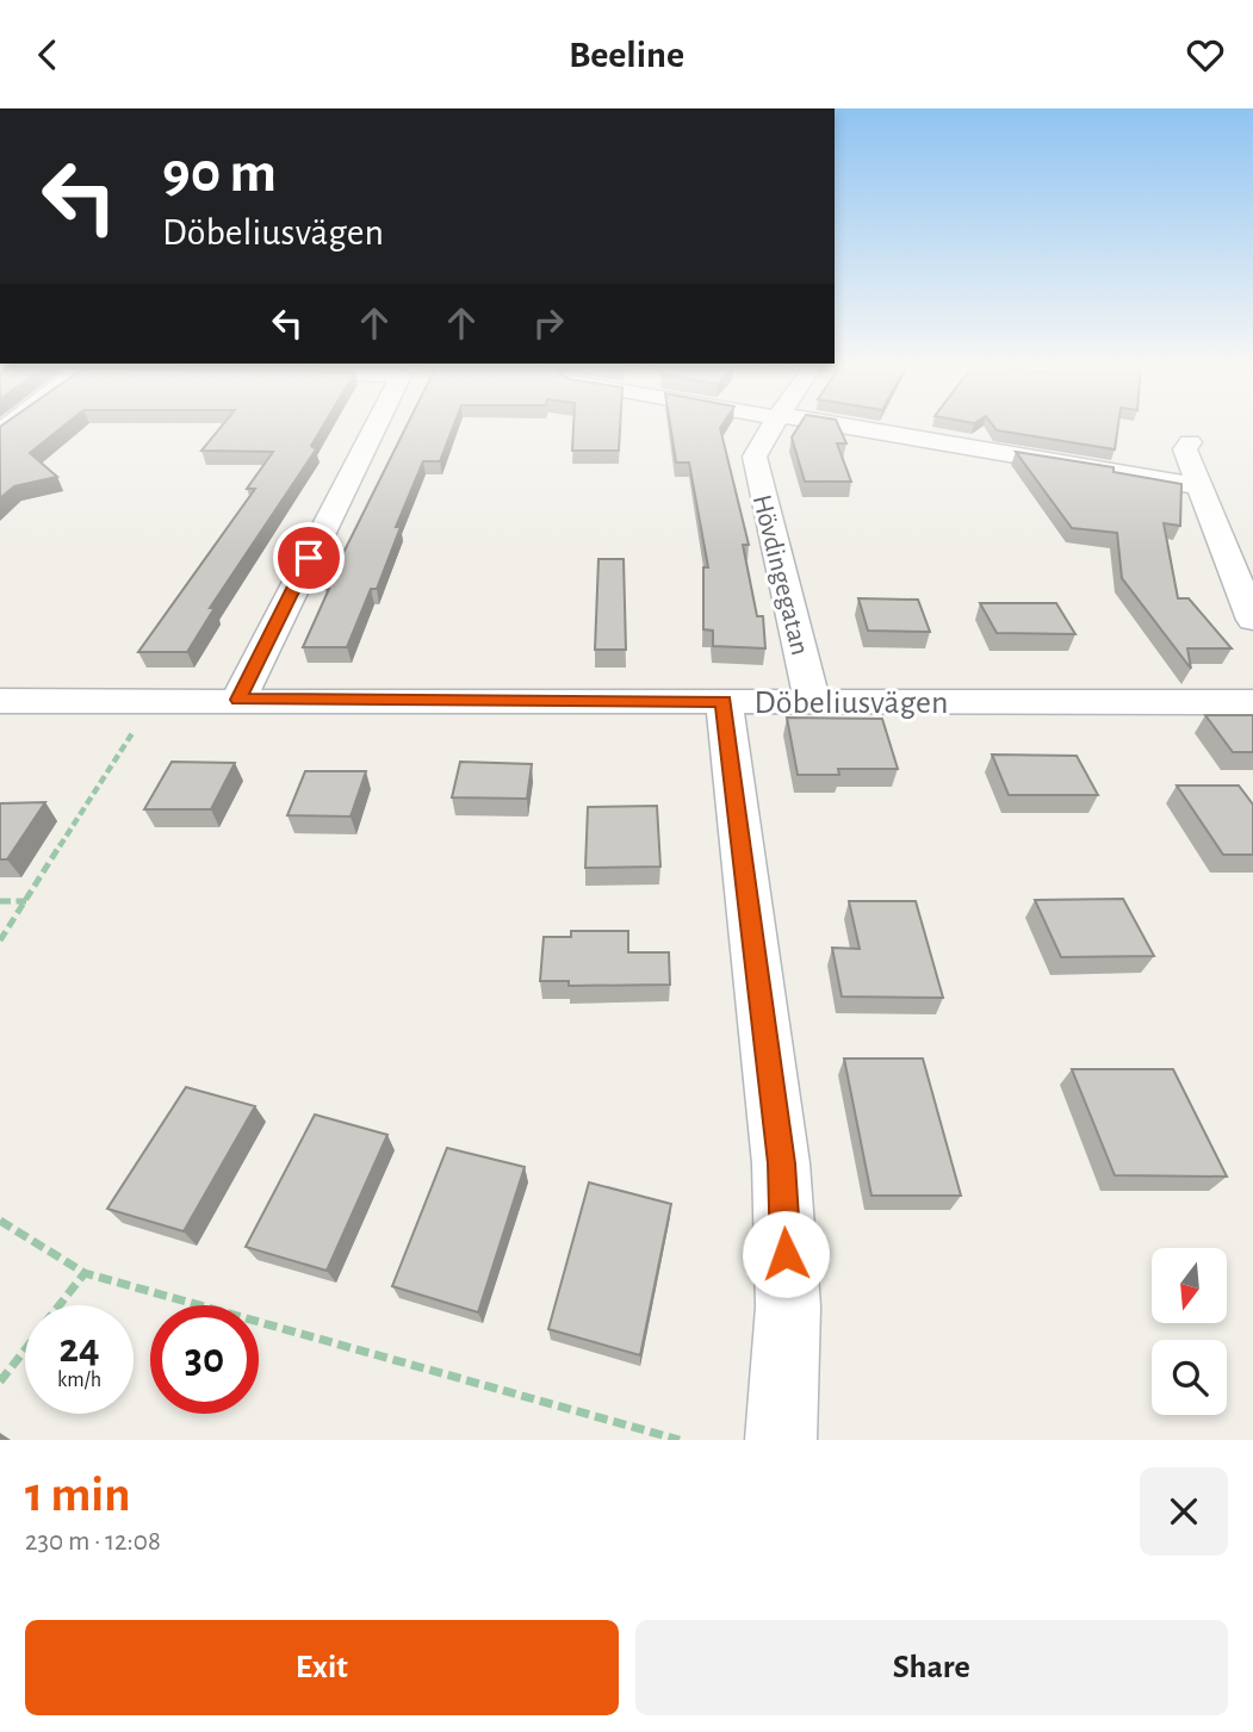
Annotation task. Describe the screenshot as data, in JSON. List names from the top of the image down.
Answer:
{
  "streets": {
    "street": ["Hövdingegatan", "Döbeliusvägen"]
  },
  "crossings": [
    ["Hövdingegatan", "Döbeliusvägen"]
  ],
  "north": "bottom",
  "page": {
    "header": "Beeline",
    "turn": ["90 m", "Döbeliusvägen"],
    "speed": "24 km/h",
    "limit": "30",
    "heading": ["1 min", "230 m · 12:08"],
    "buttons": ["Exit", "Share"]
  }
}
